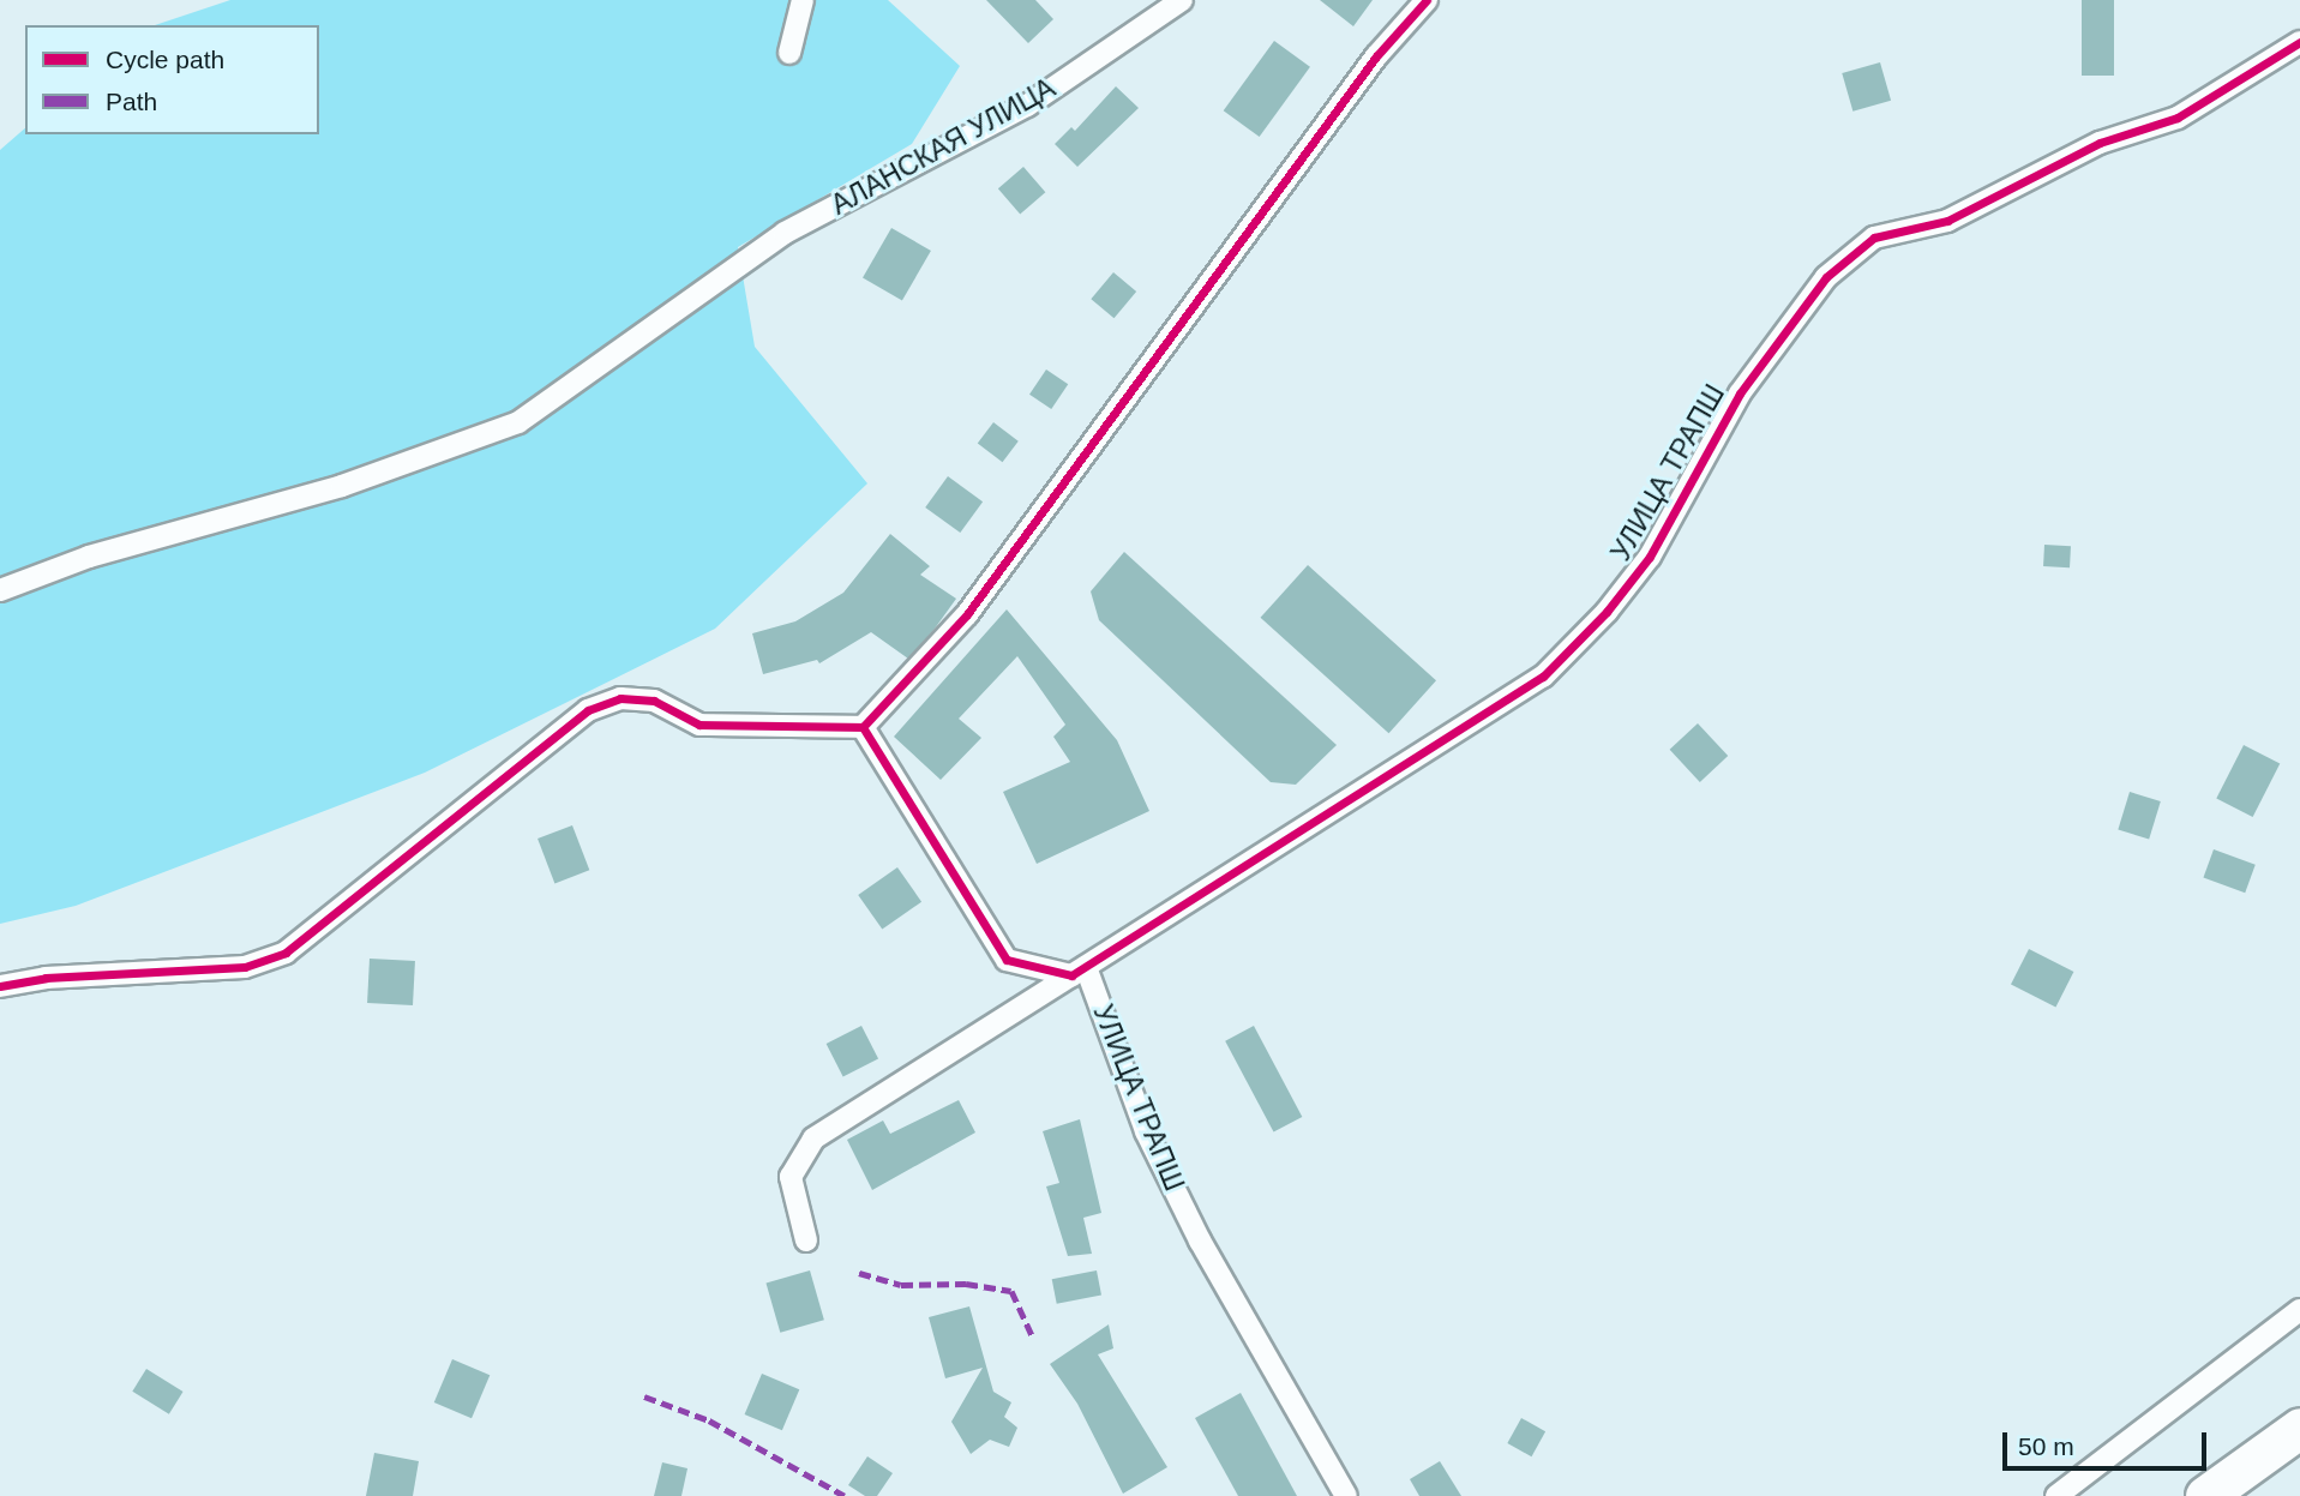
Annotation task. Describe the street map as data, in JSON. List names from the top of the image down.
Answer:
{
  "streets": {
    "street": ["АЛАНСКАЯ УЛИЦА", "УЛИЦА ТРАПШ"]
  },
  "legend": ["Cycle path", "Path"],
  "scale_bar": "50 m"
}
